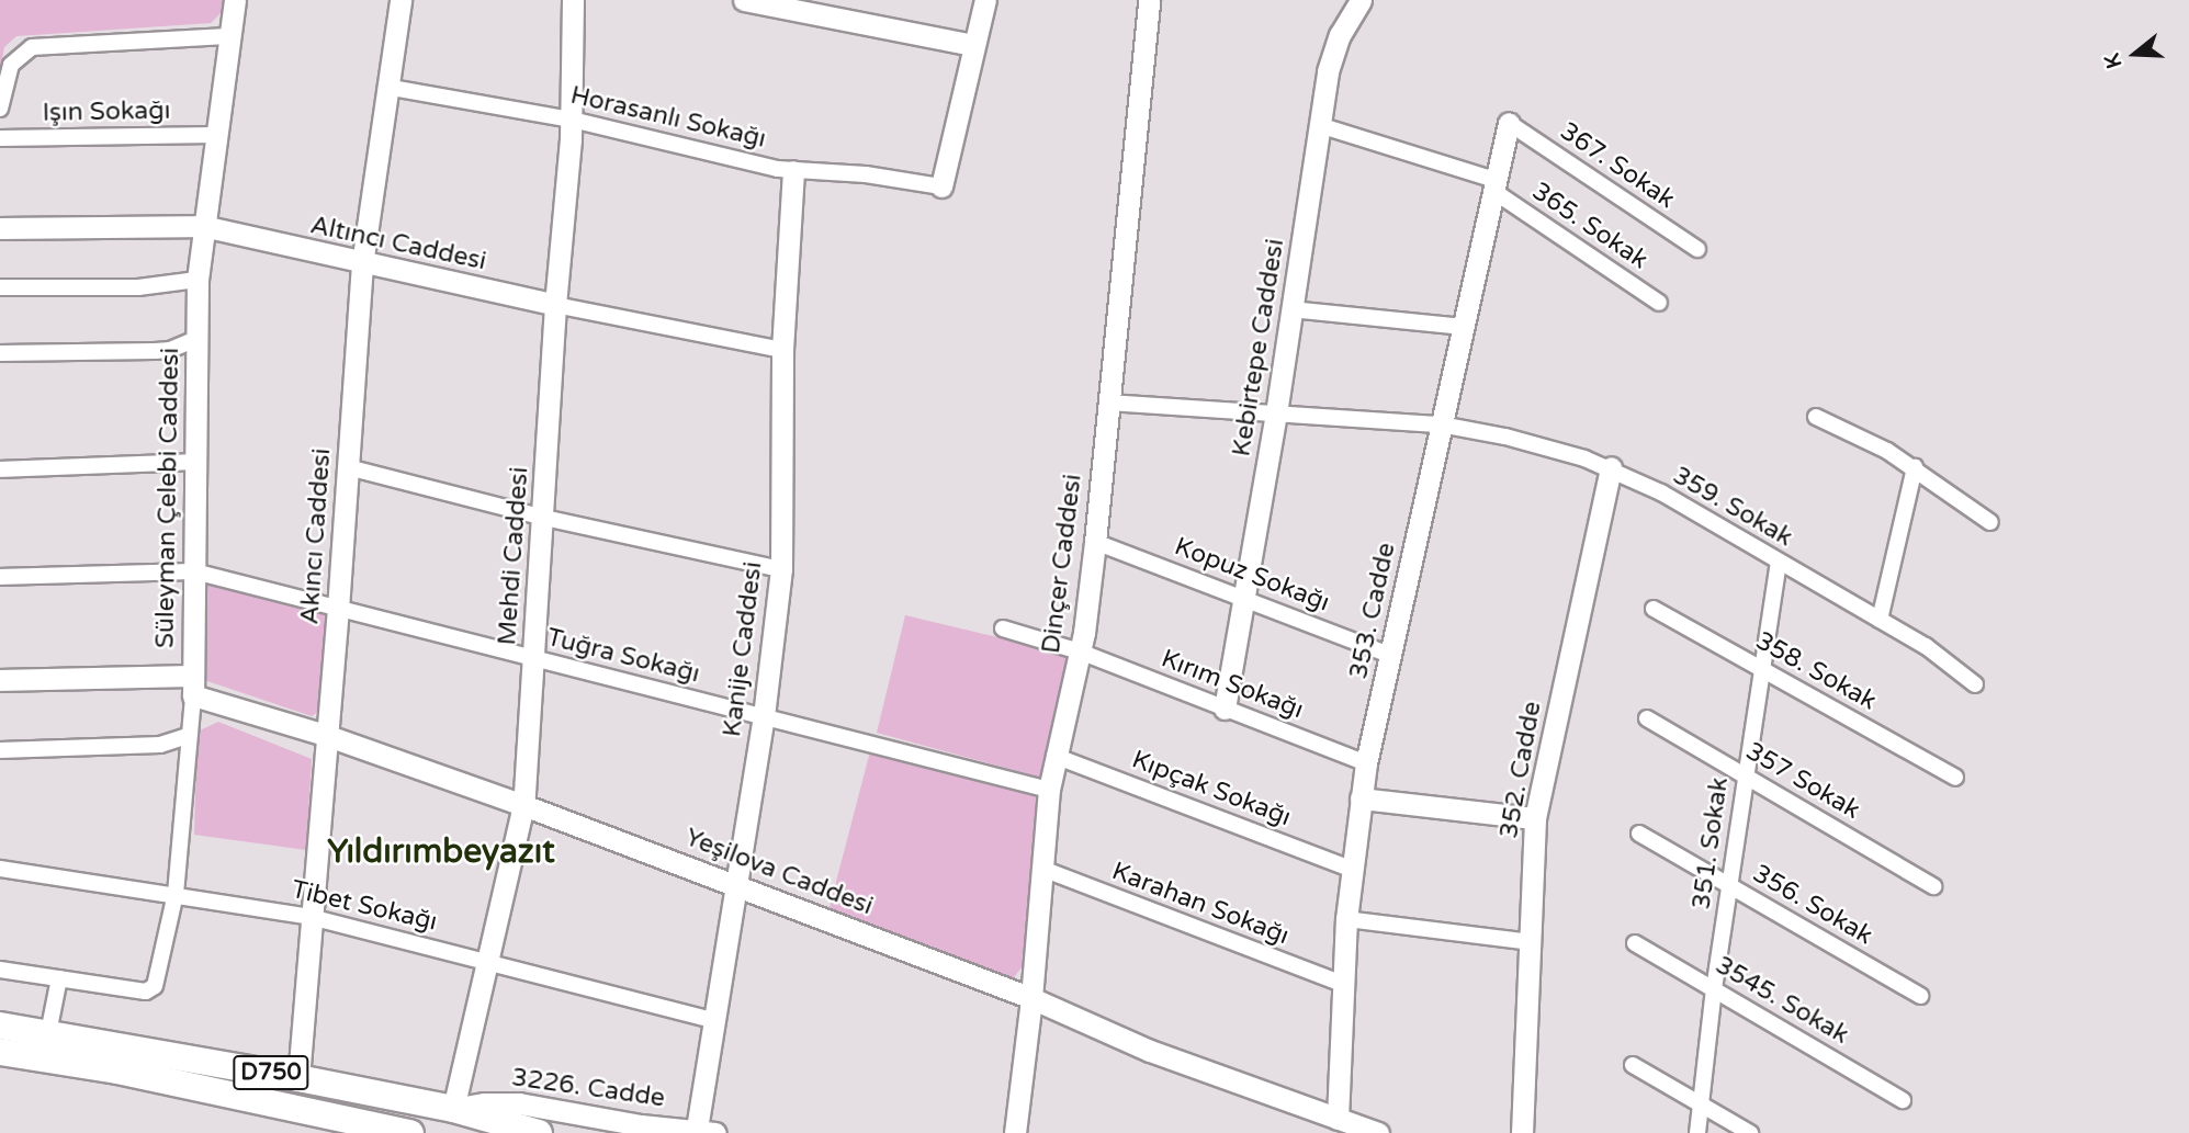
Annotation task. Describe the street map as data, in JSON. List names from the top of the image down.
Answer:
{
  "streets": {
    "highway": ["D750"],
    "street": [
      "Işın Sokağı",
      "Horasanlı Sokağı",
      "367. Sokak",
      "365. Sokak",
      "Altıncı Caddesi",
      "Kebirtepe Caddesi",
      "Süleyman Çelebi Caddesi",
      "359. Sokak",
      "Akıncı Caddesi",
      "Mehdi Caddesi",
      "Dinçer Caddesi",
      "Kopuz Sokağı",
      "353. Cadde",
      "Kanije Caddesi",
      "Tuğra Sokağı",
      "358. Sokak",
      "Kırım Sokağı",
      "352. Cadde",
      "357 Sokak",
      "Kıpçak Sokağı",
      "351. Sokak",
      "Yeşilova Caddesi",
      "Karahan Sokağı",
      "356. Sokak",
      "Tibet Sokağı",
      "3545. Sokak",
      "3226. Cadde"
    ]
  },
  "crossings": [
    ["Işın Sokağı", "Süleyman Çelebi Caddesi"],
    ["Horasanlı Sokağı", "Akıncı Caddesi"],
    ["Horasanlı Sokağı", "Mehdi Caddesi"],
    ["Horasanlı Sokağı", "Kanije Caddesi"],
    ["367. Sokak", "353. Cadde"],
    ["365. Sokak", "Kebirtepe Caddesi"],
    ["365. Sokak", "353. Cadde"],
    ["Altıncı Caddesi", "Süleyman Çelebi Caddesi"],
    ["Altıncı Caddesi", "Akıncı Caddesi"],
    ["Altıncı Caddesi", "Mehdi Caddesi"],
    ["Altıncı Caddesi", "Kanije Caddesi"],
    ["Kebirtepe Caddesi", "359. Sokak"],
    ["Kebirtepe Caddesi", "Kopuz Sokağı"],
    ["Kebirtepe Caddesi", "Kırım Sokağı"],
    ["Süleyman Çelebi Caddesi", "Tuğra Sokağı"],
    ["Süleyman Çelebi Caddesi", "Yeşilova Caddesi"],
    ["Süleyman Çelebi Caddesi", "Tibet Sokağı"],
    ["359. Sokak", "Dinçer Caddesi"],
    ["359. Sokak", "353. Cadde"],
    ["359. Sokak", "352. Cadde"],
    ["359. Sokak", "351. Sokak"],
    ["Akıncı Caddesi", "Tuğra Sokağı"],
    ["Akıncı Caddesi", "Yeşilova Caddesi"],
    ["Akıncı Caddesi", "Tibet Sokağı"],
    ["Akıncı Caddesi", "D750"],
    ["Mehdi Caddesi", "Tuğra Sokağı"],
    ["Mehdi Caddesi", "Yeşilova Caddesi"],
    ["Mehdi Caddesi", "Tibet Sokağı"],
    ["Mehdi Caddesi", "D750"],
    ["Mehdi Caddesi", "3226. Cadde"],
    ["Dinçer Caddesi", "Kopuz Sokağı"],
    ["Dinçer Caddesi", "Tuğra Sokağı"],
    ["Dinçer Caddesi", "Kırım Sokağı"],
    ["Dinçer Caddesi", "Kıpçak Sokağı"],
    ["Dinçer Caddesi", "Yeşilova Caddesi"],
    ["Dinçer Caddesi", "Karahan Sokağı"],
    ["Kopuz Sokağı", "353. Cadde"],
    ["353. Cadde", "Kırım Sokağı"],
    ["353. Cadde", "Kıpçak Sokağı"],
    ["353. Cadde", "Yeşilova Caddesi"],
    ["353. Cadde", "Karahan Sokağı"],
    ["Kanije Caddesi", "Tuğra Sokağı"],
    ["Kanije Caddesi", "Yeşilova Caddesi"],
    ["Kanije Caddesi", "Tibet Sokağı"],
    ["Kanije Caddesi", "3226. Cadde"],
    ["358. Sokak", "351. Sokak"],
    ["357 Sokak", "351. Sokak"],
    ["351. Sokak", "356. Sokak"],
    ["351. Sokak", "3545. Sokak"],
    ["D750", "3226. Cadde"]
  ],
  "districts": ["Yıldırımbeyazıt"],
  "north": "left"
}
